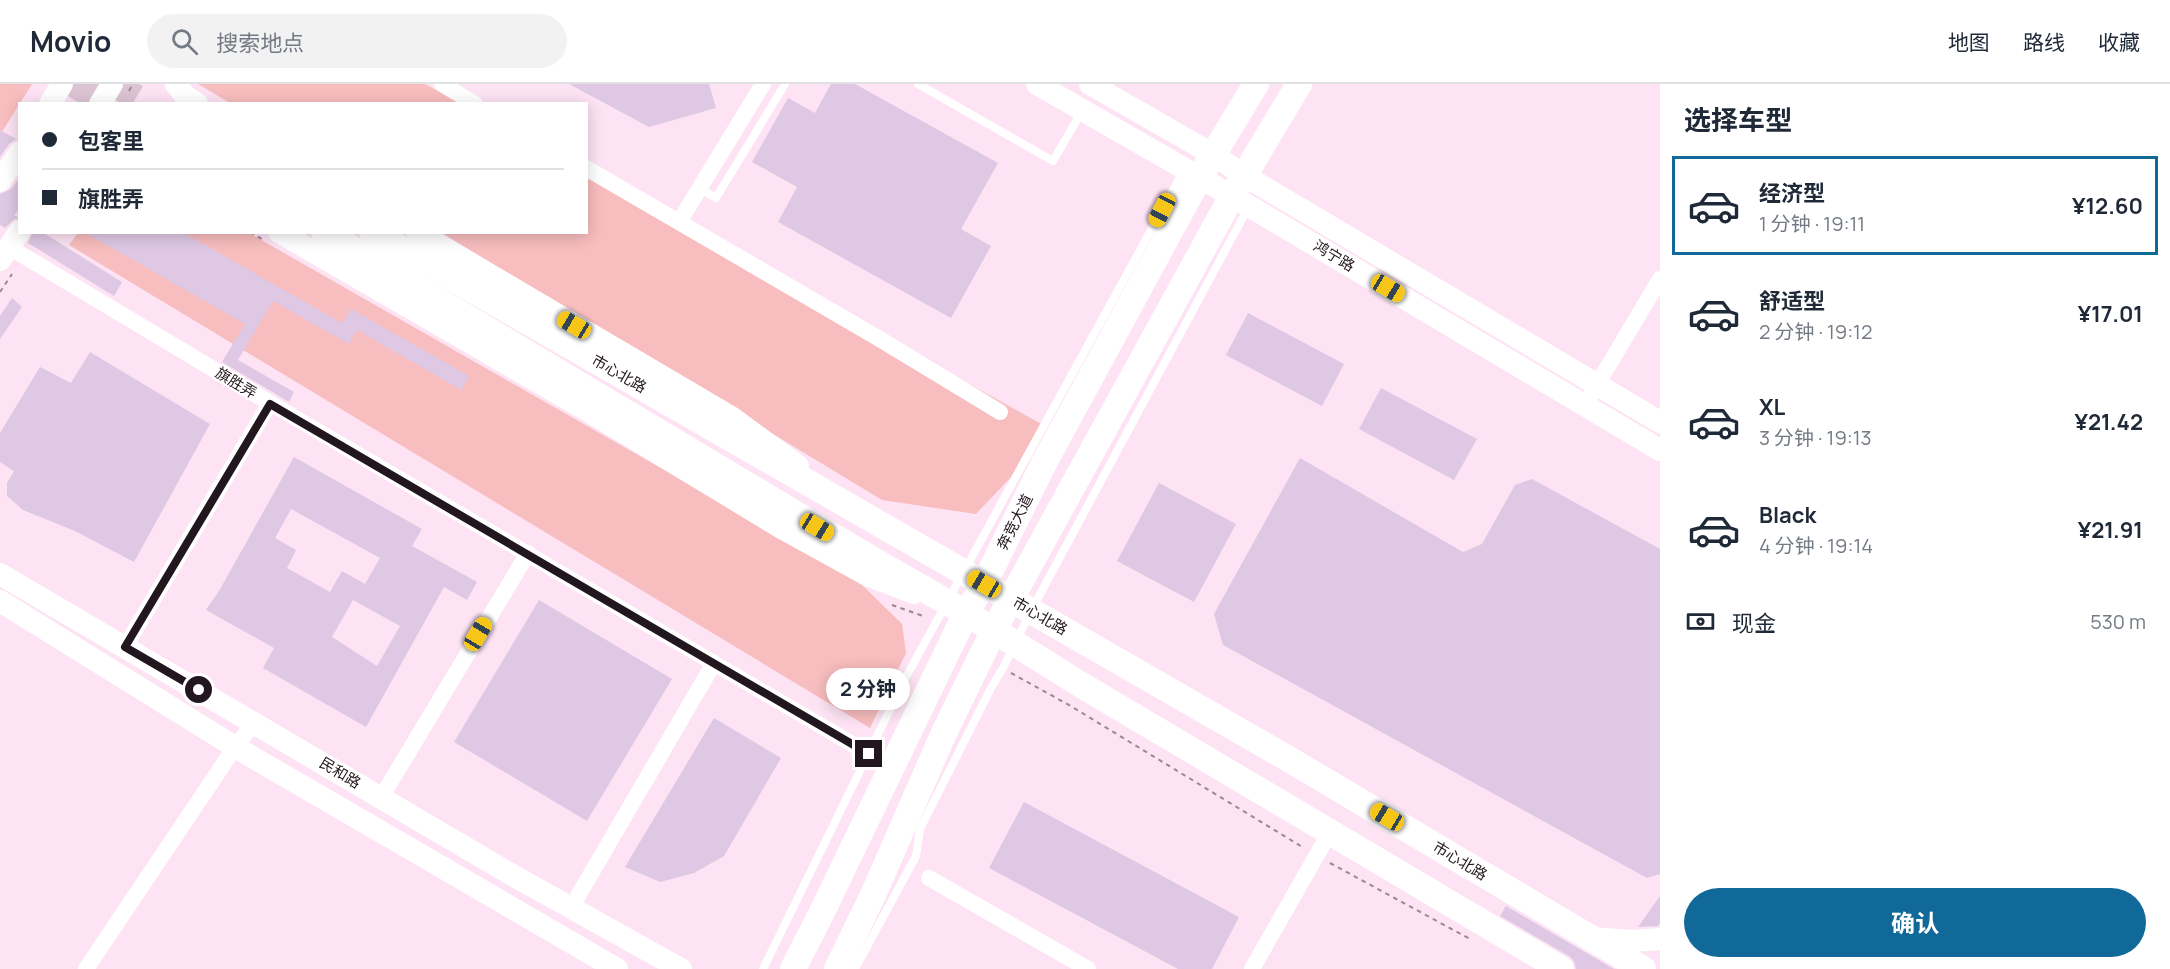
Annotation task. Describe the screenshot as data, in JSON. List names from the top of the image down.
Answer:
{
  "streets": {
    "main road": [
      "鸿宁路",
      "市心北路",
      "奔竞大道",
      "民和路"
    ],
    "street": ["旗胜弄"]
  },
  "crossings": [
    ["鸿宁路", "奔竞大道"],
    ["市心北路", "奔竞大道"]
  ],
  "page": {
    "header": "Movio",
    "search": "搜索地点",
    "nav": ["地图", "路线", "收藏"],
    "heading": "选择车型",
    "banner": ["包客里", "旗胜弄"],
    "list": [
      {
        "name": "经济型",
        "note": "1 分钟 · 19:11",
        "value": "¥12.60"
      },
      {
        "name": "舒适型",
        "note": "2 分钟 · 19:12",
        "value": "¥17.01"
      },
      {
        "name": "XL",
        "note": "3 分钟 · 19:13",
        "value": "¥21.42"
      },
      {
        "name": "Black",
        "note": "4 分钟 · 19:14",
        "value": "¥21.91"
      }
    ],
    "pay": ["现金", "530 m"],
    "bubble": "2 分钟",
    "buttons": "确认"
  }
}
